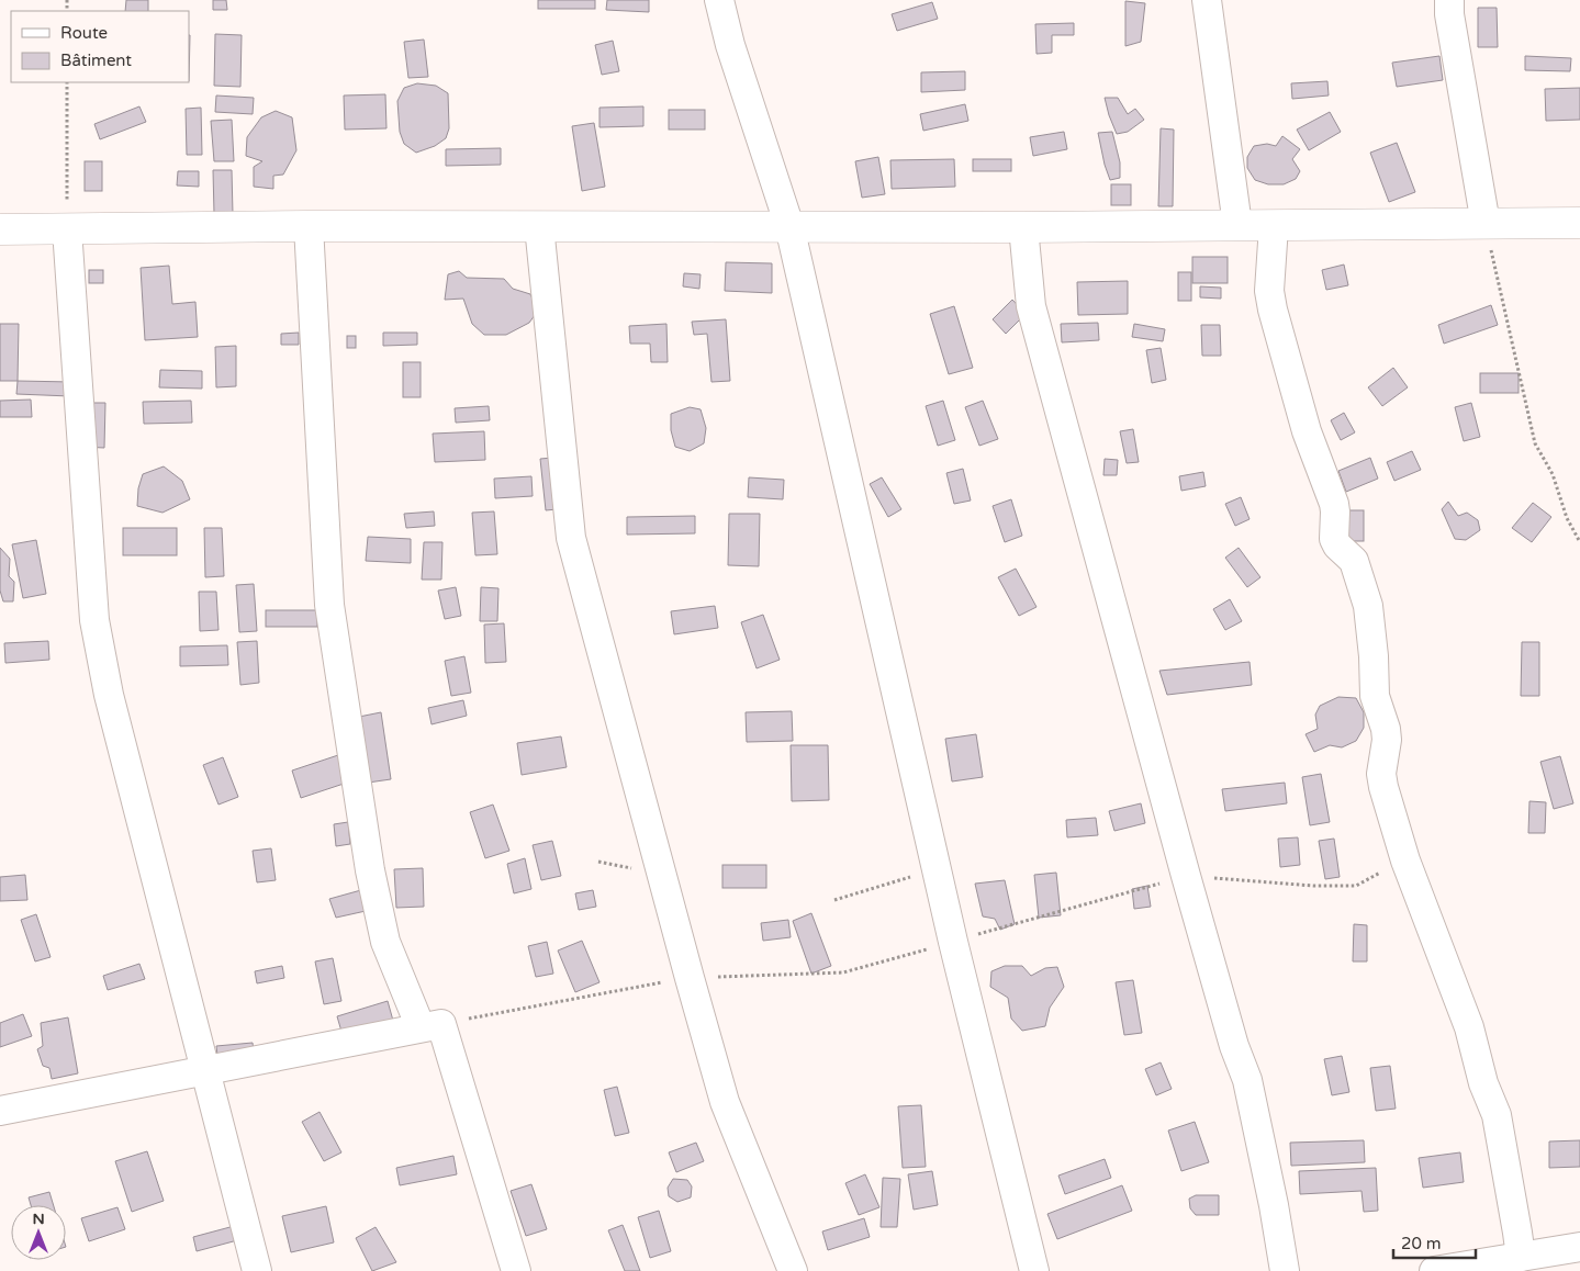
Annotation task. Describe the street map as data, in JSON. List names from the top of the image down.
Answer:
{
  "legend": ["Route", "Bâtiment"],
  "scale_bar": "20 m",
  "north": "top"
}
